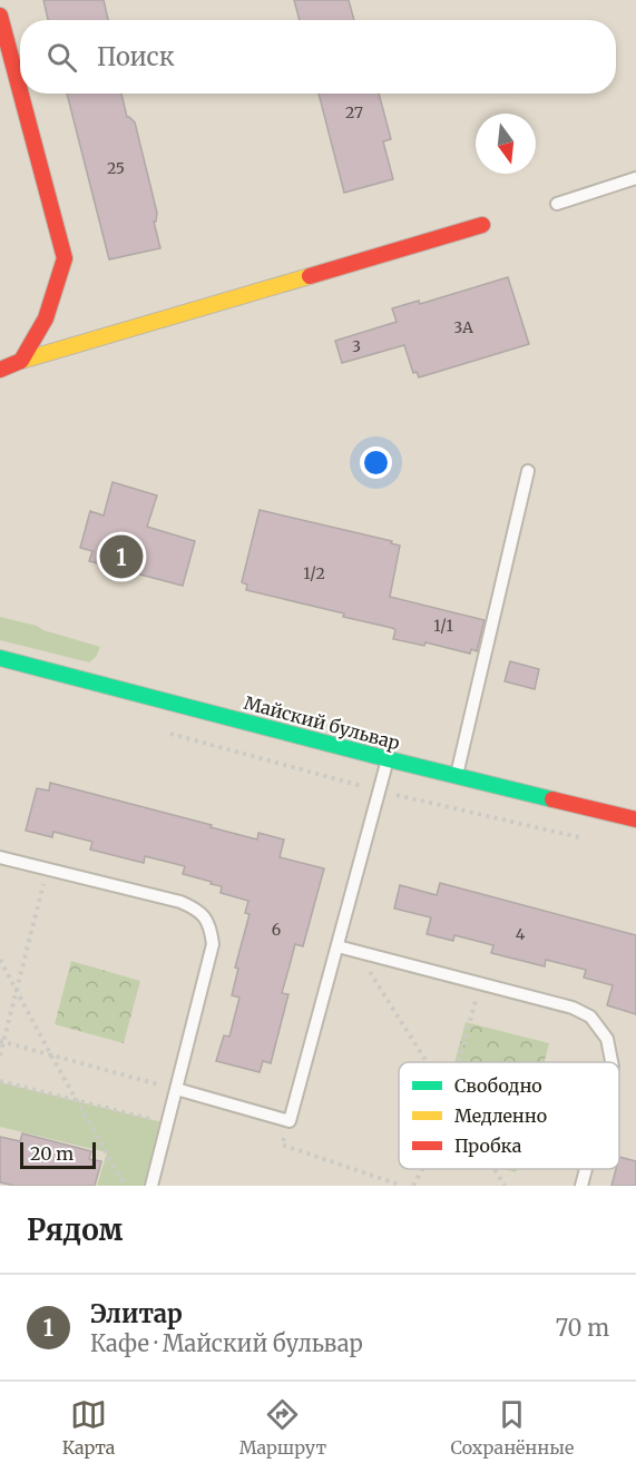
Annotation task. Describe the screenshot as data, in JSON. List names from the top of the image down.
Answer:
{
  "streets": {
    "street": ["Майский бульвар"]
  },
  "house_numbers": [
    "27",
    "25",
    "3А",
    "3",
    "1/2",
    "1/1",
    "6",
    "4"
  ],
  "legend": ["Свободно", "Медленно", "Пробка"],
  "scale_bar": "20 m",
  "north": "bottom",
  "page": {
    "search": "Поиск",
    "pins": "1",
    "scale": "20 m",
    "heading": "Рядом",
    "list": [
      {
        "mark": "1",
        "name": "Элитар",
        "note": "Кафе · Майский бульвар",
        "value": "70 m"
      }
    ],
    "nav": ["Карта", "Маршрут", "Сохранённые"]
  }
}
